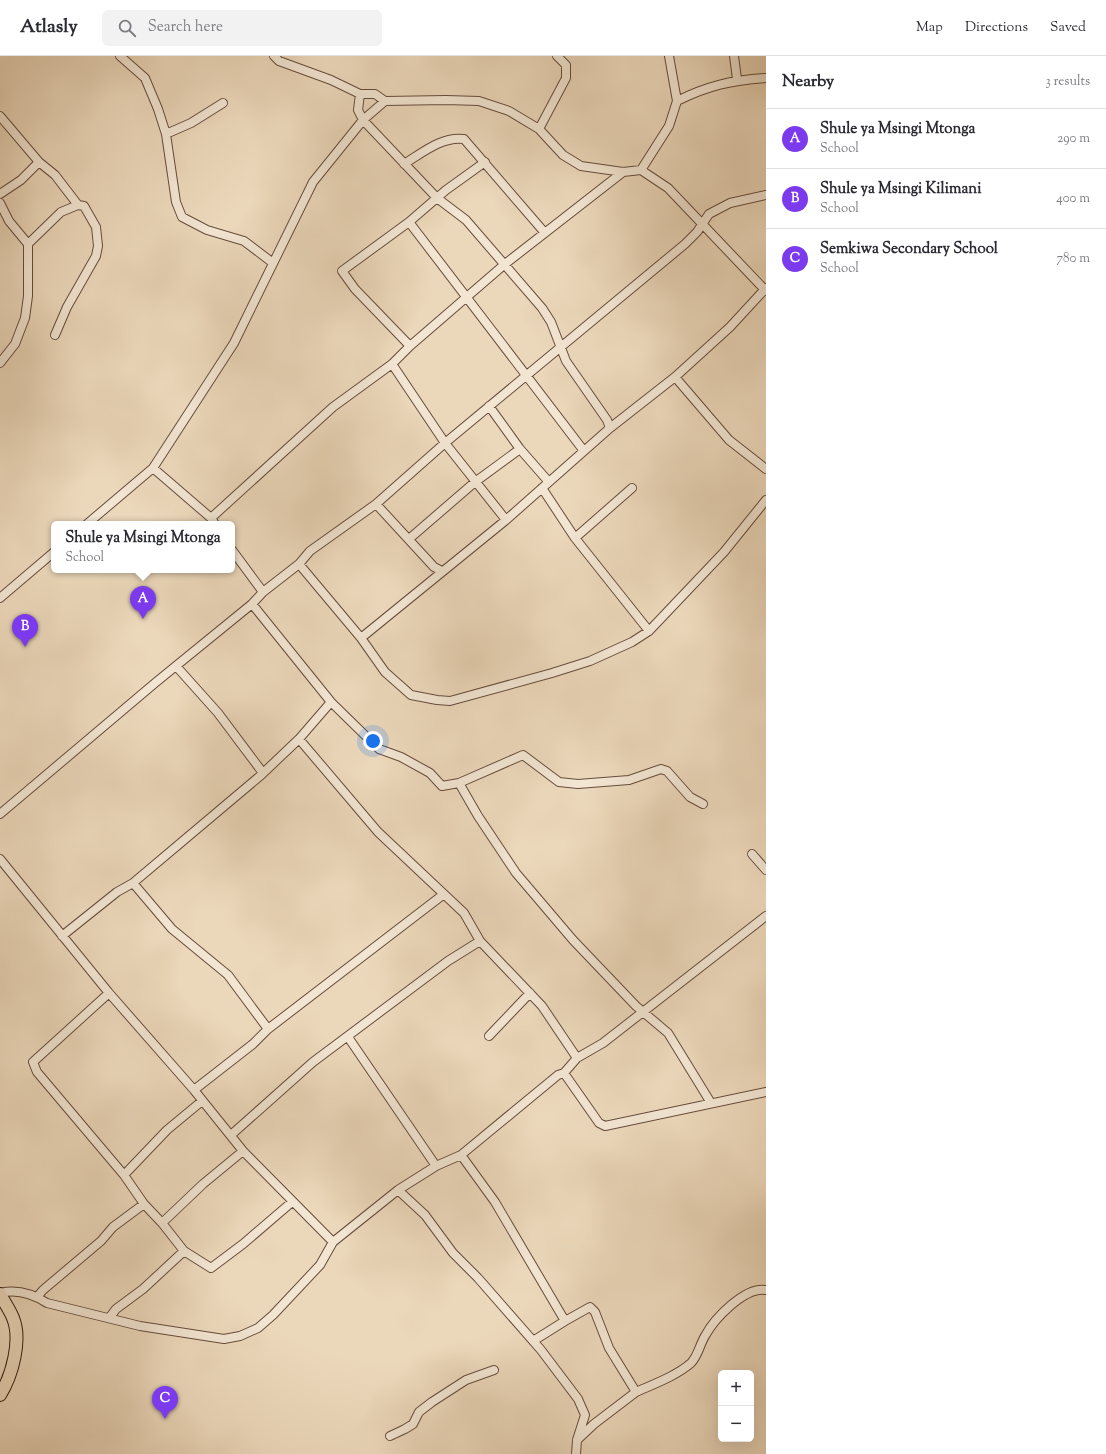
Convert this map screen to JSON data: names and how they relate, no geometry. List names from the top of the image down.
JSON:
{
  "page": {
    "header": "Atlasly",
    "search": "Search here",
    "nav": ["Map", "Directions", "Saved"],
    "heading": ["Nearby", "3 results"],
    "list": [
      {
        "mark": "A",
        "name": "Shule ya Msingi Mtonga",
        "note": "School",
        "value": "290 m"
      },
      {
        "mark": "B",
        "name": "Shule ya Msingi Kilimani",
        "note": "School",
        "value": "400 m"
      },
      {
        "mark": "C",
        "name": "Semkiwa Secondary School",
        "note": "School",
        "value": "780 m"
      }
    ],
    "popup": ["Shule ya Msingi Mtonga", "School"],
    "pins": ["A", "B", "C"],
    "map_buttons": ["+", "−"]
  }
}
